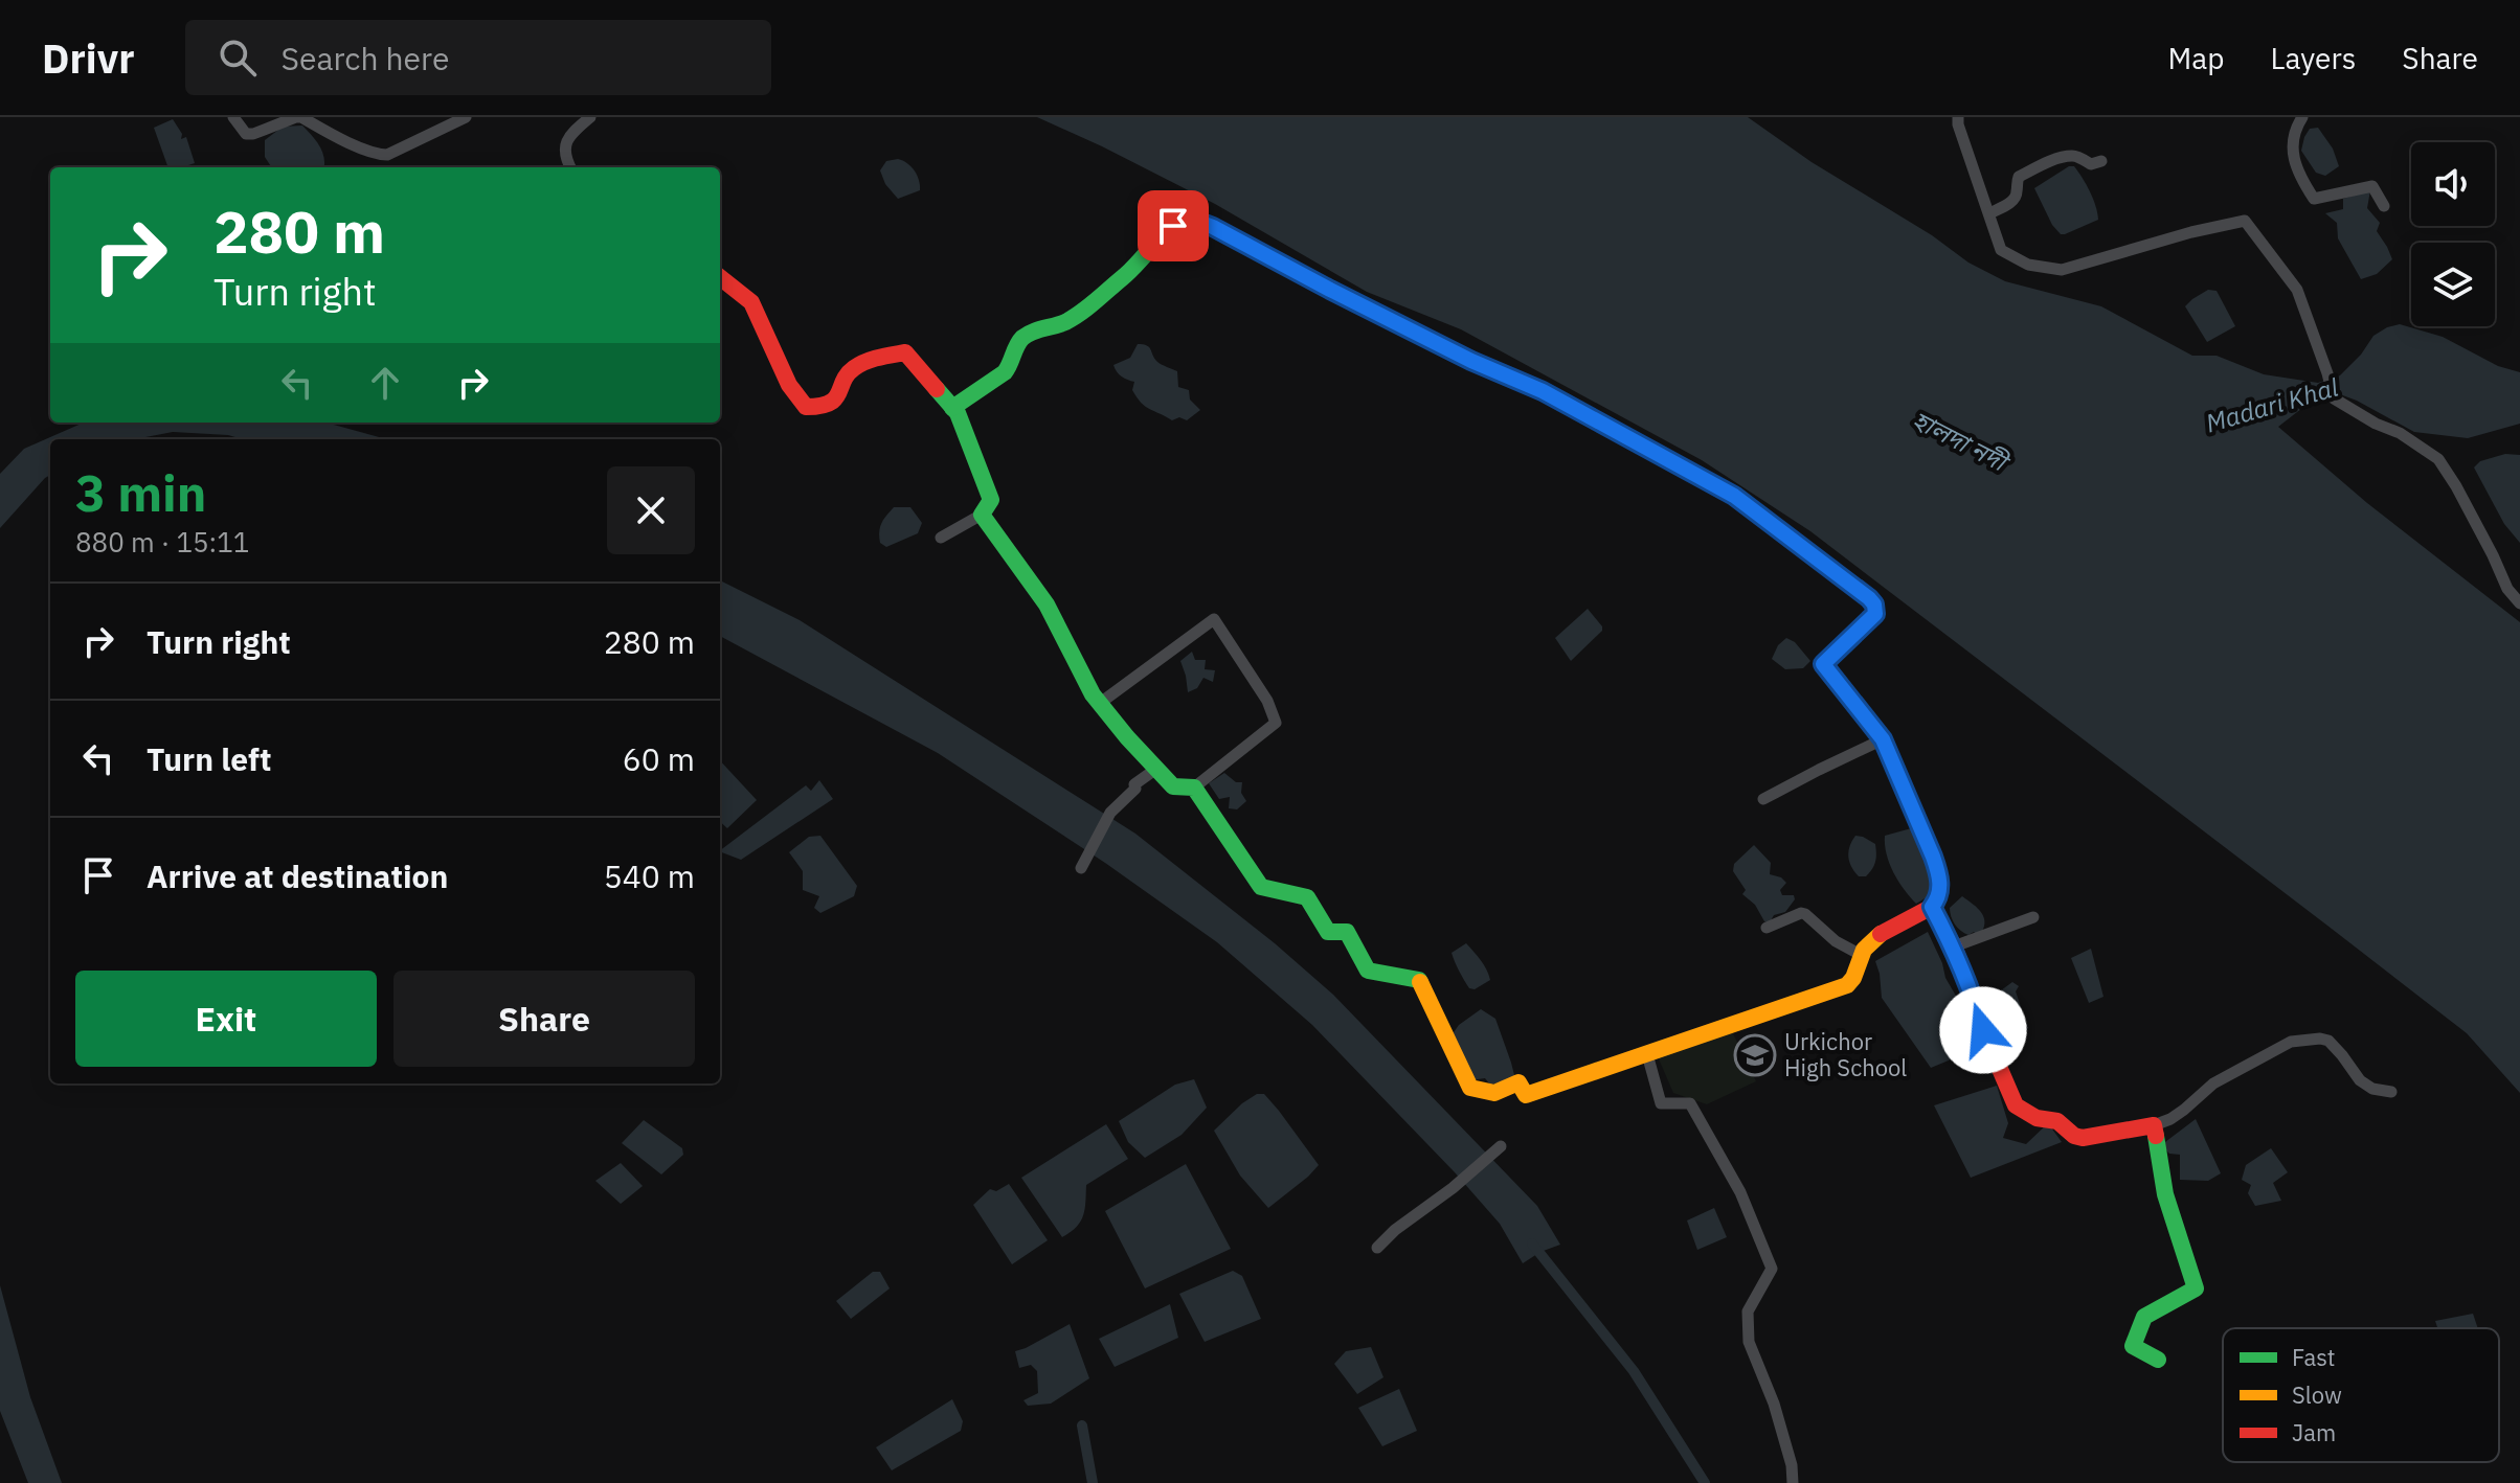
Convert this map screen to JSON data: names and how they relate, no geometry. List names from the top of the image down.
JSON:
{
  "water": ["Madari Khal", "হালদা নদী"],
  "places": {
    "school or university": ["Urkichor High School"]
  },
  "legend": ["Fast", "Slow", "Jam"],
  "page": {
    "header": "Drivr",
    "search": "Search here",
    "nav": ["Map", "Layers", "Share"],
    "turn": ["280 m", "Turn right"],
    "heading": ["3 min", "880 m · 15:11"],
    "list": [
      {
        "name": "Turn right",
        "value": "280 m"
      },
      {
        "name": "Turn left",
        "value": "60 m"
      },
      {
        "name": "Arrive at destination",
        "value": "540 m"
      }
    ],
    "buttons": ["Exit", "Share"]
  }
}
